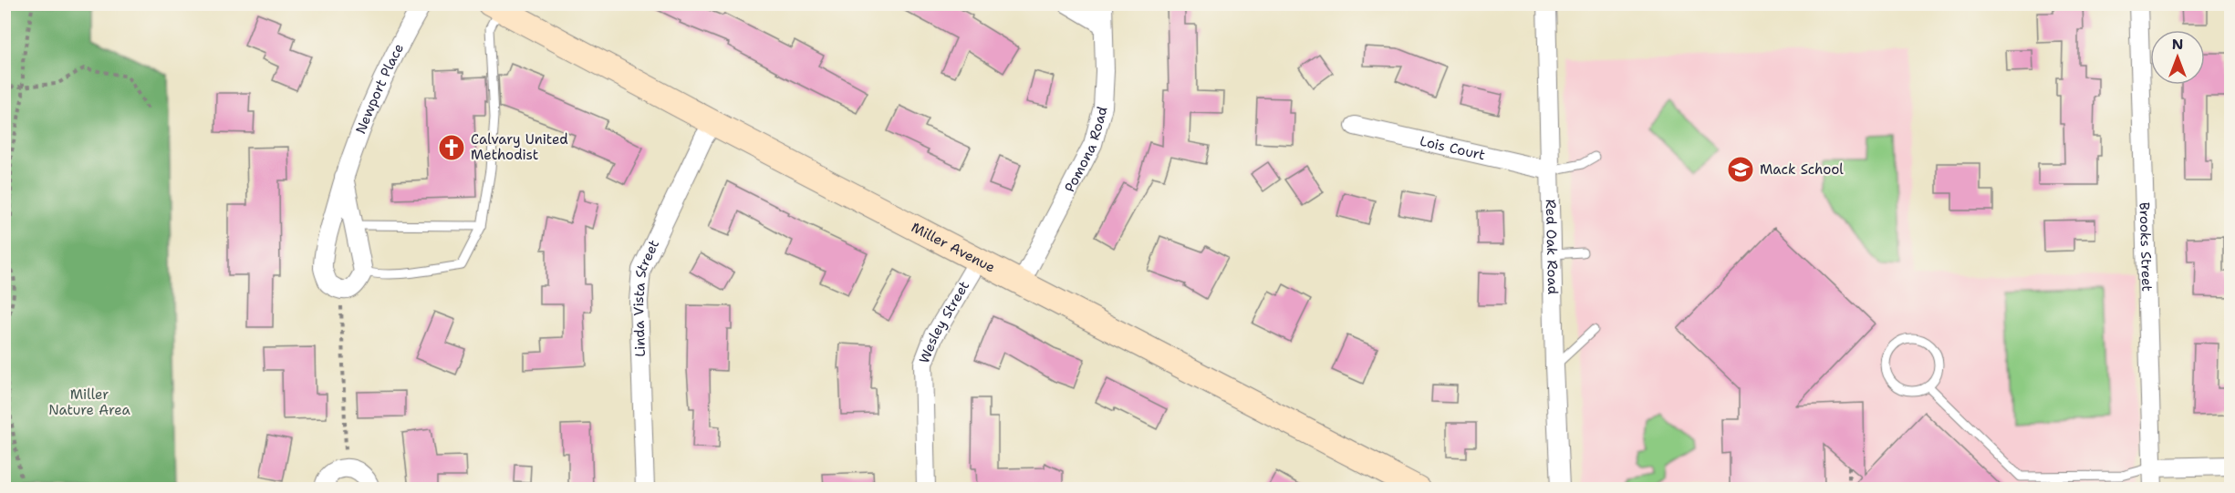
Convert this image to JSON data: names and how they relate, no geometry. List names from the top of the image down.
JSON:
{
  "streets": {
    "main road": ["Miller Avenue"],
    "street": [
      "Newport Place",
      "Pomona Road",
      "Lois Court",
      "Brooks Street",
      "Red Oak Road",
      "Linda Vista Street",
      "Wesley Street"
    ]
  },
  "crossings": [
    ["Pomona Road", "Miller Avenue"],
    ["Lois Court", "Red Oak Road"],
    ["Miller Avenue", "Linda Vista Street"],
    ["Miller Avenue", "Wesley Street"]
  ],
  "parks": ["Miller Nature Area"],
  "places": {
    "church": ["Calvary United Methodist"],
    "school or university": ["Mack School"]
  },
  "north": "top"
}
